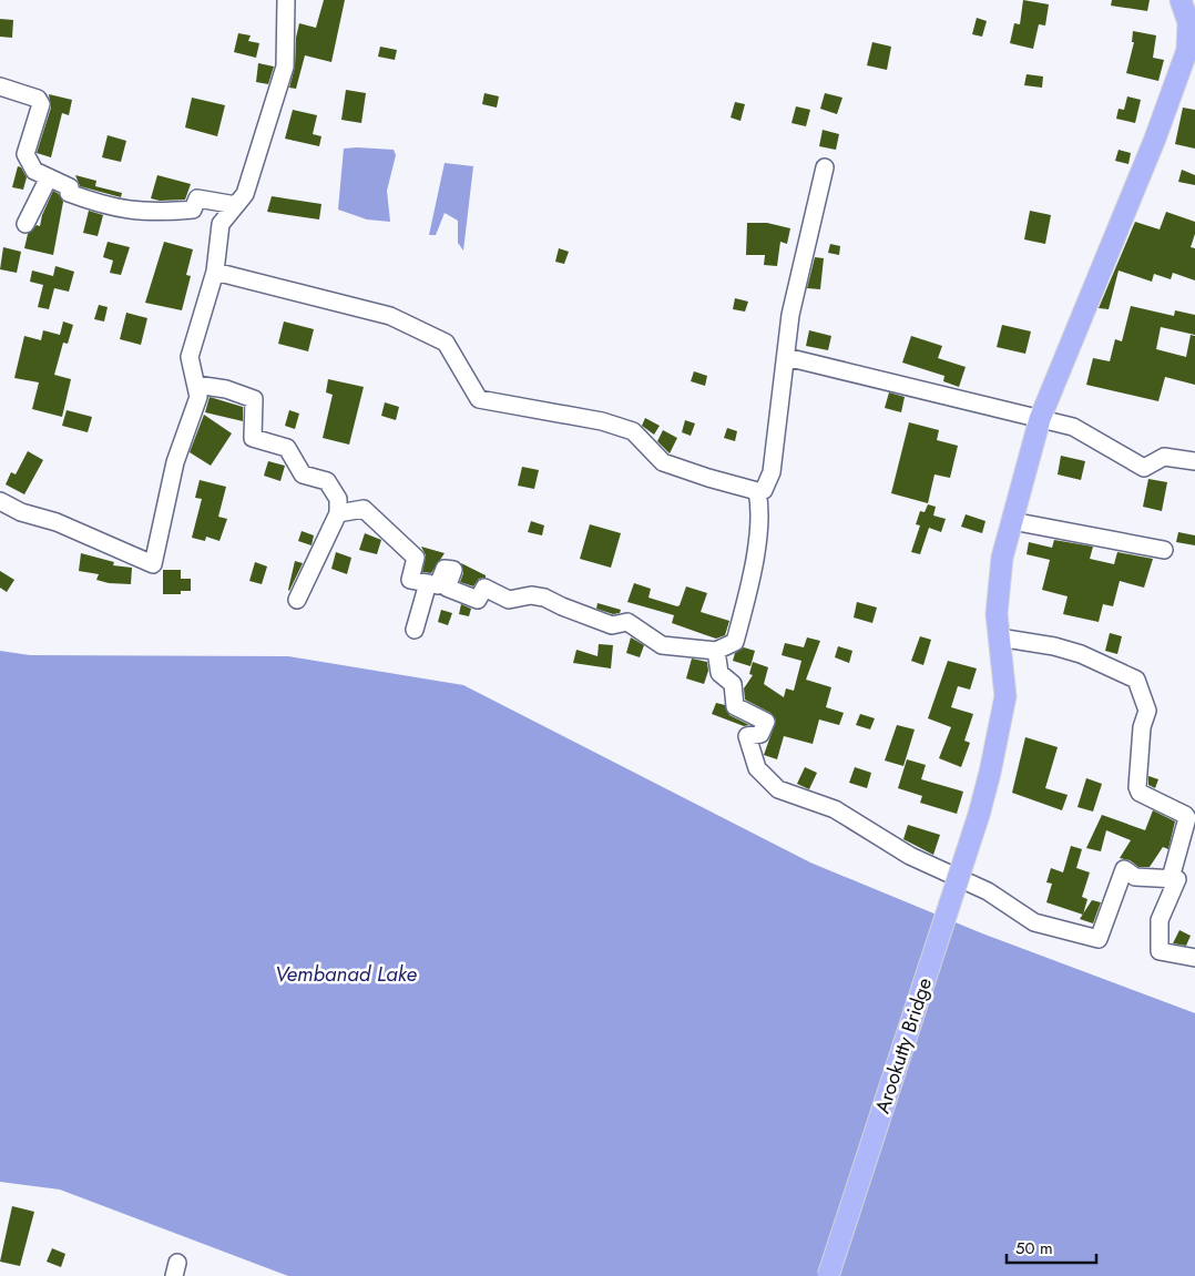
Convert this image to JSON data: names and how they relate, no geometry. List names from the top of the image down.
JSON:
{
  "streets": {
    "main road": ["Arookutty Bridge"]
  },
  "water": ["Vembanad Lake"],
  "scale_bar": "50 m"
}
